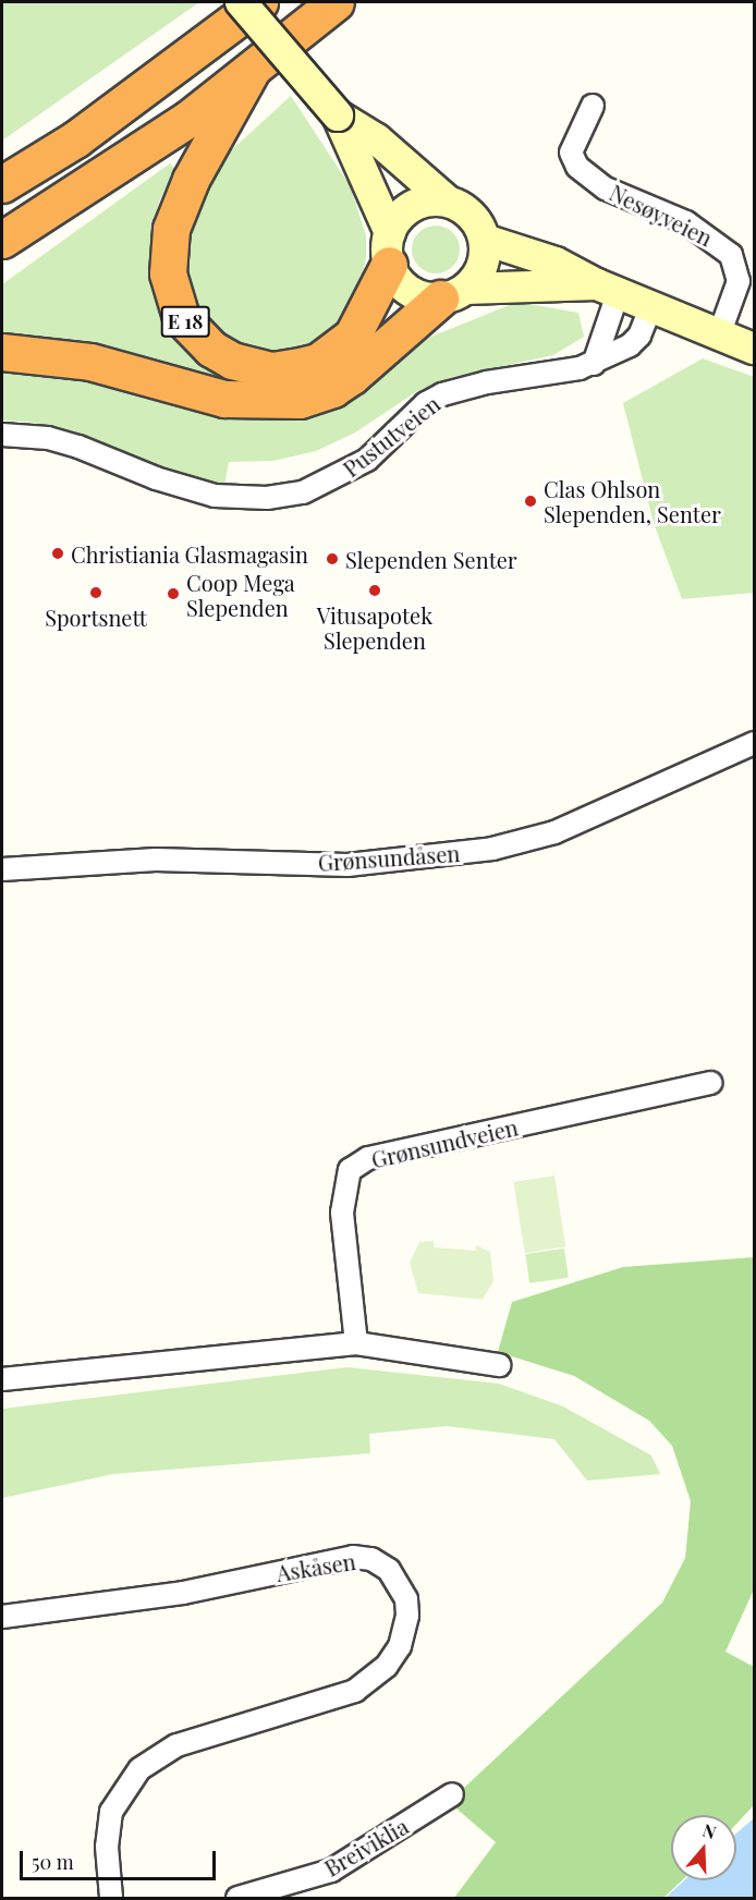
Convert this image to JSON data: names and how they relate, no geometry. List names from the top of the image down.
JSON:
{
  "streets": {
    "highway": ["E 18"],
    "street": [
      "Nesøyveien",
      "Pustutveien",
      "Grønsundåsen",
      "Grønsundveien",
      "Askåsen",
      "Breiviklia"
    ]
  },
  "places": [
    "Clas Ohlson Slependen, Senter",
    "Christiania Glasmagasin",
    "Slependen Senter",
    "Vitusapotek Slependen",
    "Sportsnett",
    "Coop Mega Slependen"
  ],
  "scale_bar": "50 m",
  "north": "top"
}
